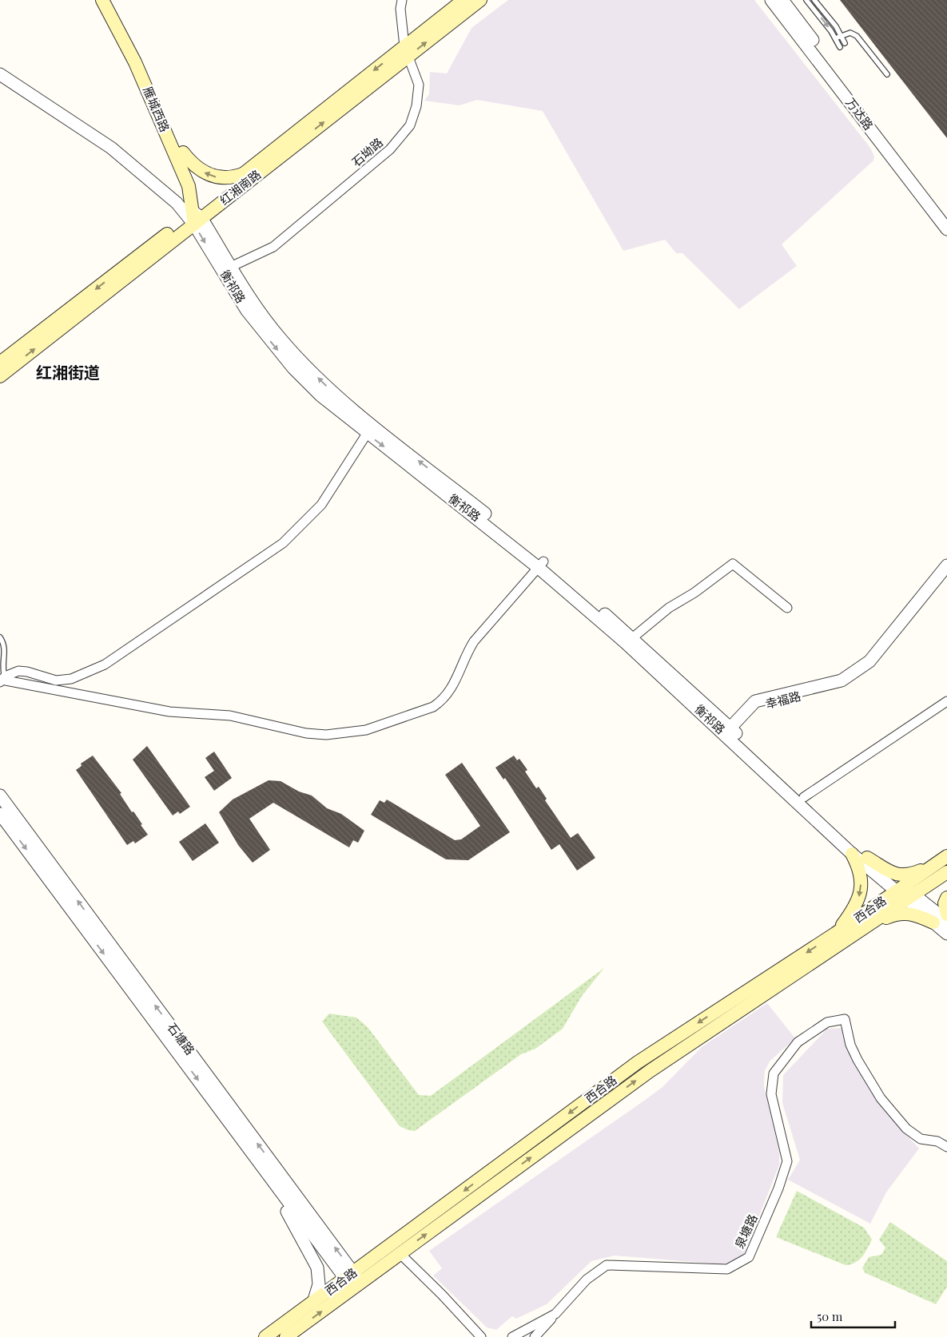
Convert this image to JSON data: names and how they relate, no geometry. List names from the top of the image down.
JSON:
{
  "streets": {
    "main road": ["雁城西路", "红湘南路", "西合路"],
    "street": [
      "万达路",
      "石坳路",
      "衡祁路",
      "幸福路",
      "石塘路",
      "泉塘路"
    ]
  },
  "crossings": [
    ["雁城西路", "红湘南路"],
    ["雁城西路", "衡祁路"],
    ["石坳路", "红湘南路"],
    ["石坳路", "衡祁路"],
    ["红湘南路", "衡祁路"],
    ["衡祁路", "幸福路"],
    ["衡祁路", "西合路"],
    ["西合路", "石塘路"]
  ],
  "districts": ["红湘街道"],
  "scale_bar": "50 m"
}
